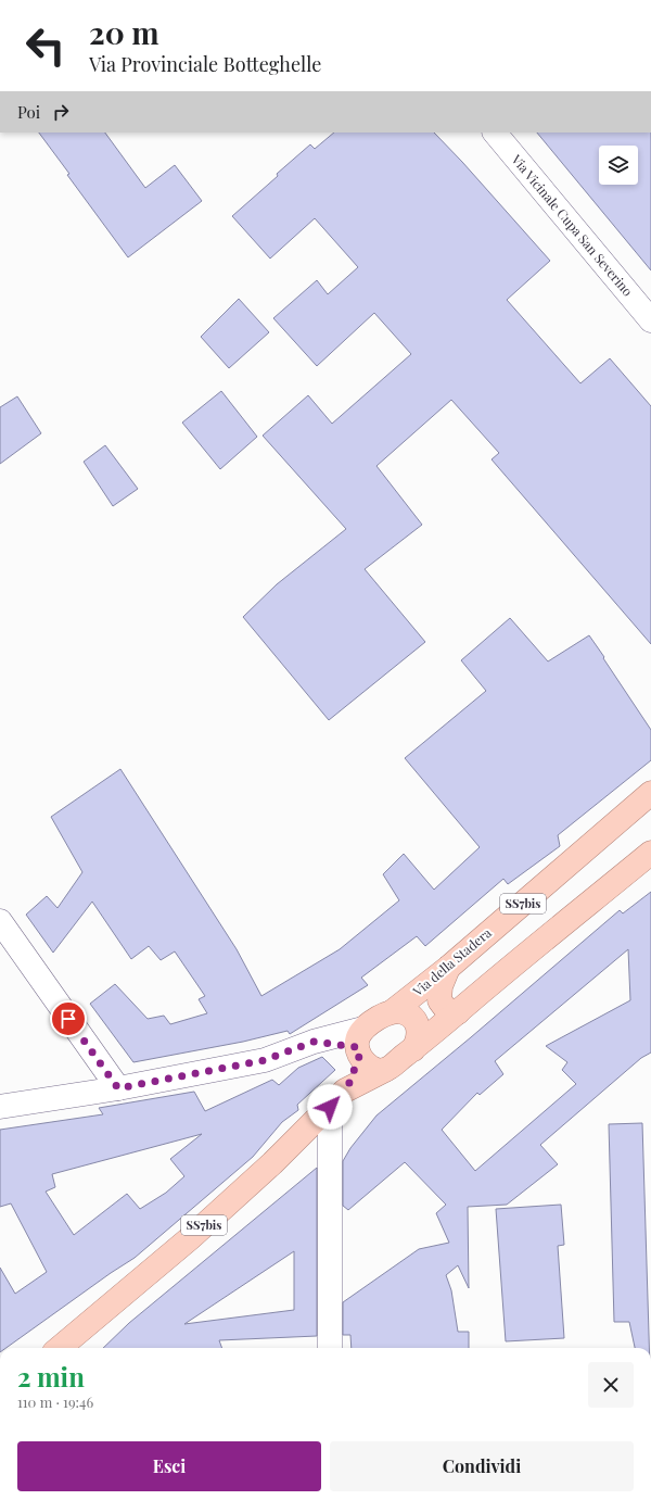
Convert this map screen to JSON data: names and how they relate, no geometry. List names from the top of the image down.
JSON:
{
  "streets": {
    "main road": ["SS7bis", "Via della Stadera"],
    "street": ["Via Vicinale Cupa San Severino"]
  },
  "crossings": [
    ["SS7bis", "Via della Stadera"]
  ],
  "page": {
    "turn": ["20 m", "Via Provinciale Botteghelle"],
    "then": "Poi",
    "heading": ["2 min", "110 m · 19:46"],
    "buttons": ["Esci", "Condividi"]
  }
}
